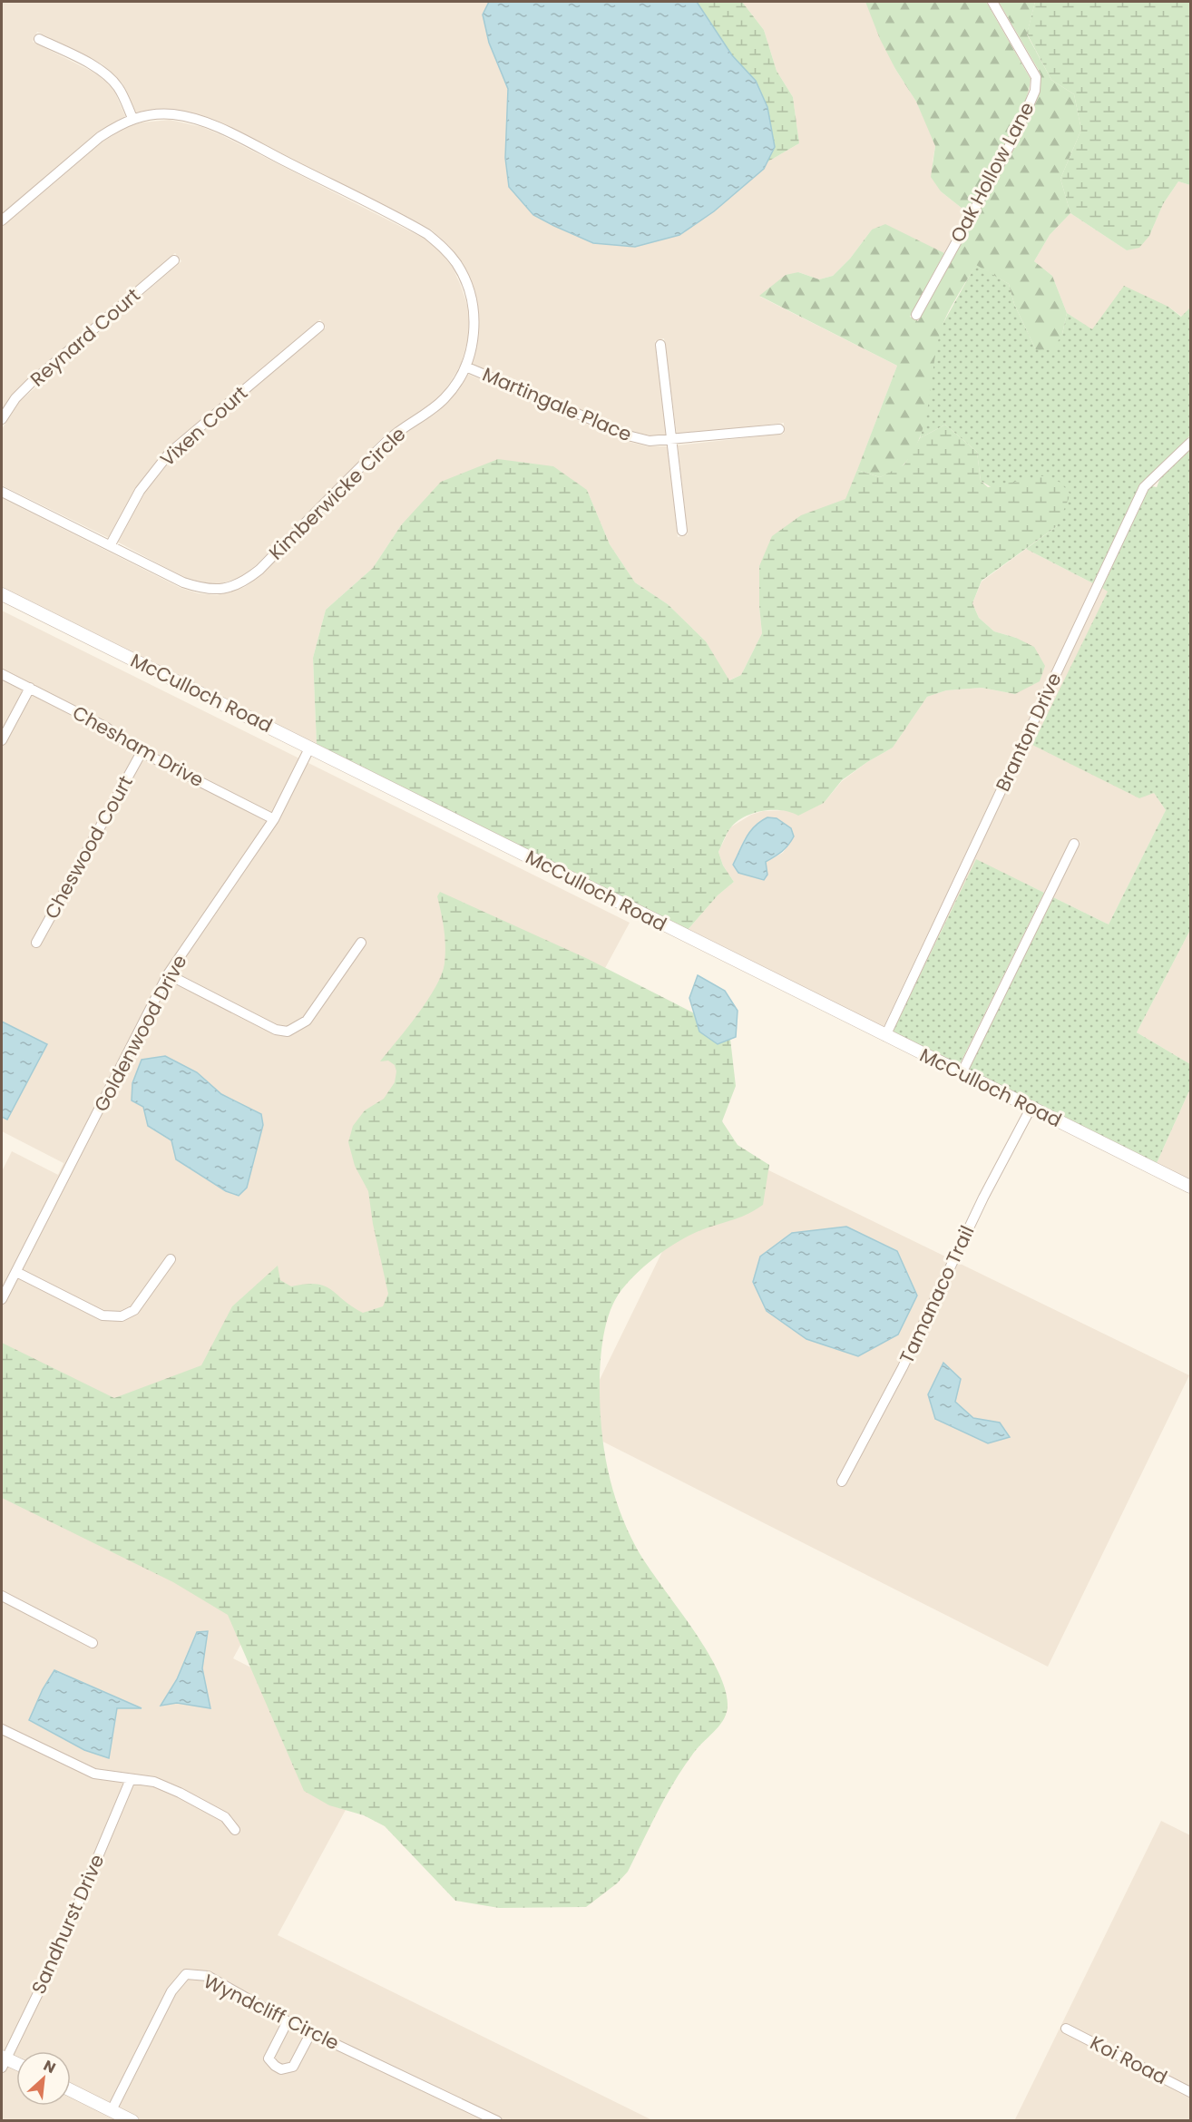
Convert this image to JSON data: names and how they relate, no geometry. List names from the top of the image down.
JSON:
{
  "streets": {
    "street": [
      "Oak Hollow Lane",
      "Reynard Court",
      "Martingale Place",
      "Vixen Court",
      "Kimberwicke Circle",
      "McCulloch Road",
      "Branton Drive",
      "Chesham Drive",
      "Cheswood Court",
      "Goldenwood Drive",
      "Tamanaco Trail",
      "Sandhurst Drive",
      "Wyndcliff Circle",
      "Koi Road"
    ]
  },
  "crossings": [
    ["Martingale Place", "Kimberwicke Circle"],
    ["Vixen Court", "Kimberwicke Circle"],
    ["McCulloch Road", "Branton Drive"],
    ["McCulloch Road", "Goldenwood Drive"],
    ["McCulloch Road", "Tamanaco Trail"],
    ["Chesham Drive", "Cheswood Court"],
    ["Chesham Drive", "Goldenwood Drive"]
  ],
  "north": "top right"
}
